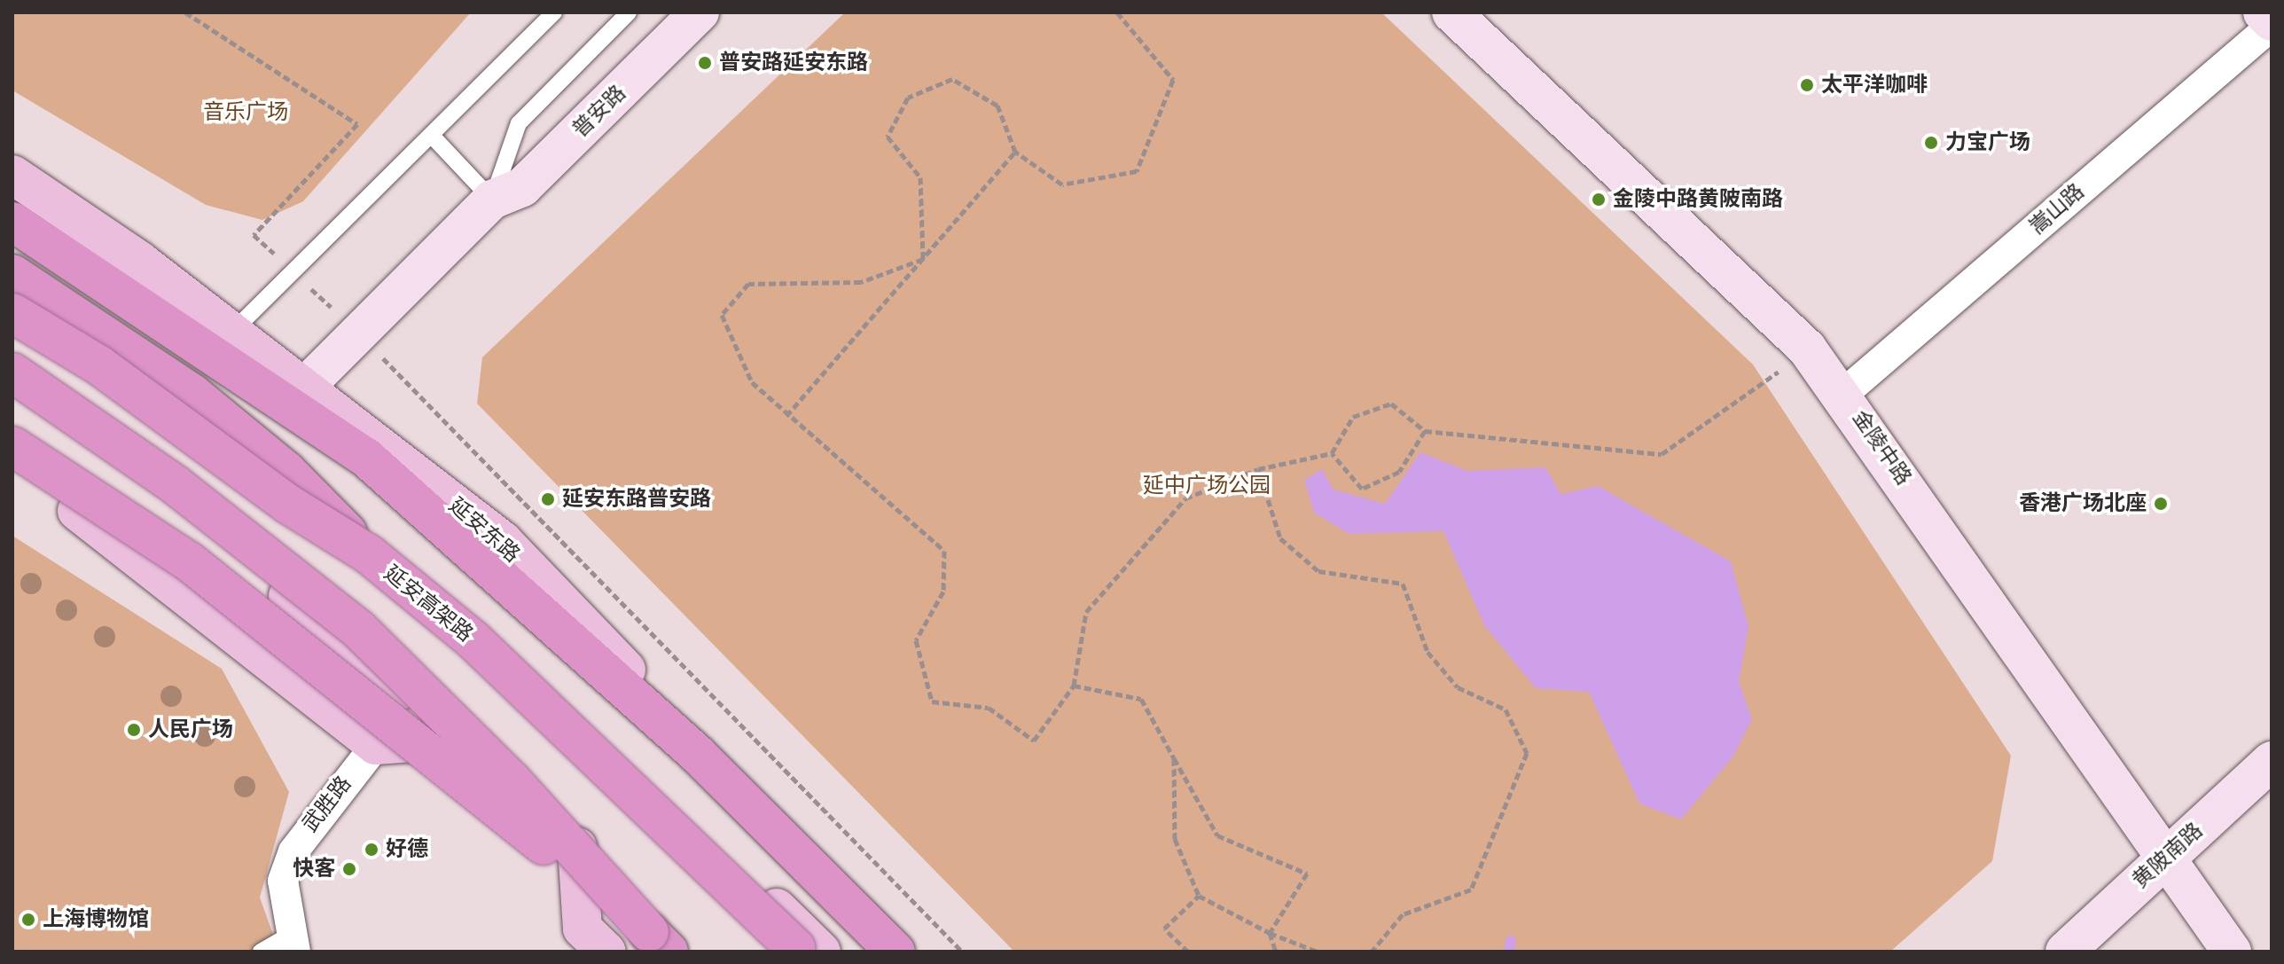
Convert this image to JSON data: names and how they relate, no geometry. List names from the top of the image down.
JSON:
{
  "streets": {
    "highway": ["延安高架路"],
    "main road": ["延安东路"],
    "street": [
      "普安路",
      "嵩山路",
      "金陵中路",
      "武胜路",
      "黄陂南路"
    ]
  },
  "crossings": [
    ["普安路", "延安东路"],
    ["嵩山路", "金陵中路"],
    ["金陵中路", "黄陂南路"]
  ],
  "parks": ["音乐广场", "延中广场公园"],
  "places": [
    "普安路延安东路",
    "太平洋咖啡",
    "力宝广场",
    "金陵中路黄陂南路",
    "延安东路普安路",
    "香港广场北座",
    "人民广场",
    "好德",
    "快客",
    "上海博物馆"
  ]
}
